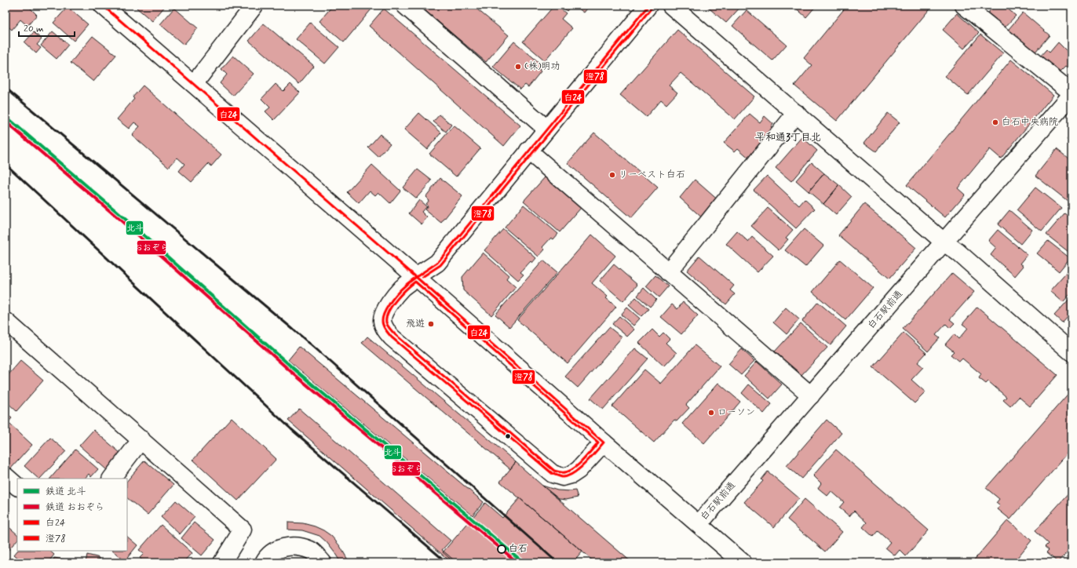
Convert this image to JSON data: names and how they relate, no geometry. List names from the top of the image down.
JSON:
{
  "streets": {
    "street": ["白石駅前通"]
  },
  "districts": ["平和通3丁目北"],
  "places": [
    "(株)明功",
    "白石中央病院",
    "リーベスト白石",
    "飛遊",
    "ローソン",
    "白石"
  ],
  "lines": [
    "transit line 白24",
    "transit line 澄78",
    "rail line 北斗",
    "rail line おおぞら"
  ],
  "legend": [
    "鉄道 北斗",
    "鉄道 おおぞら",
    "白24",
    "澄78"
  ],
  "scale_bar": "20 m"
}
